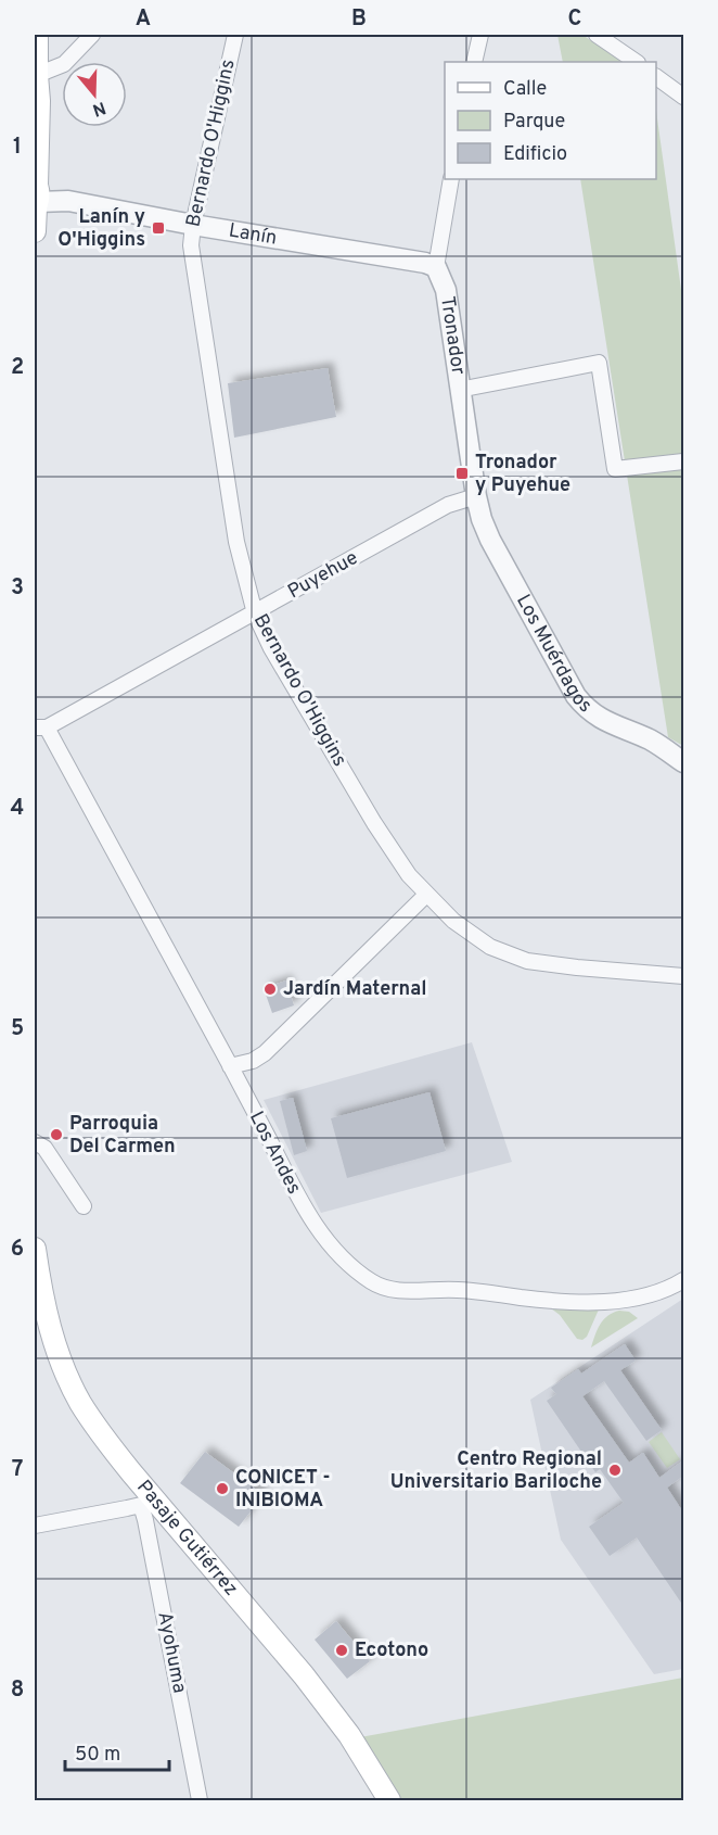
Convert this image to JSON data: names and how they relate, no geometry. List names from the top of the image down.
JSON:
{
  "streets": {
    "main road": ["Pasaje Gutiérrez"],
    "street": [
      "Bernardo O'Higgins",
      "Lanín",
      "Tronador",
      "Puyehue",
      "Los Muérdagos",
      "Los Andes",
      "Ayohuma"
    ]
  },
  "crossings": [
    ["Bernardo O'Higgins", "Lanín"],
    ["Bernardo O'Higgins", "Puyehue"],
    ["Lanín", "Tronador"],
    ["Tronador", "Puyehue"],
    ["Tronador", "Los Muérdagos"],
    ["Puyehue", "Los Muérdagos"],
    ["Puyehue", "Los Andes"],
    ["Pasaje Gutiérrez", "Ayohuma"]
  ],
  "places": {
    "transit": ["Lanín y O'Higgins", "Tronador y Puyehue"],
    "other": [
      "Jardín Maternal",
      "Parroquia Del Carmen",
      "Centro Regional Universitario Bariloche",
      "CONICET - INIBIOMA",
      "Ecotono"
    ]
  },
  "legend": ["Calle", "Parque", "Edificio"],
  "scale_bar": "50 m",
  "north": "bottom",
  "grid": {
    "columns": ["A", "B", "C"],
    "rows": [
      "1",
      "2",
      "3",
      "4",
      "5",
      "6",
      "7",
      "8"
    ]
  }
}
